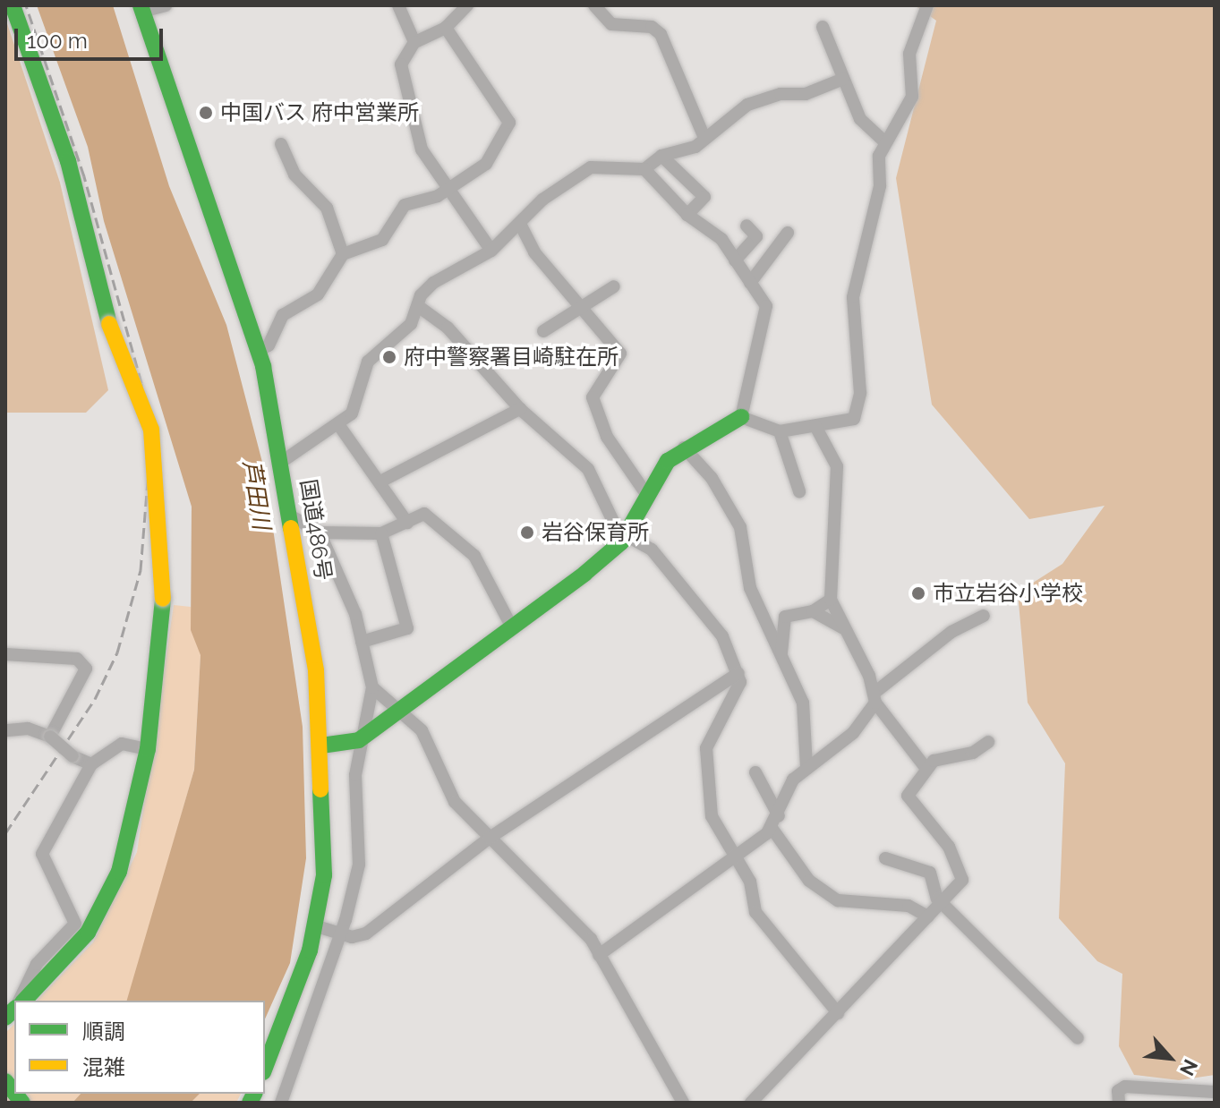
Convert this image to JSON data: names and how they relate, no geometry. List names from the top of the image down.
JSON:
{
  "streets": {
    "main road": ["国道486号"]
  },
  "water": ["芦田川"],
  "places": [
    "中国バス 府中営業所",
    "府中警察署目崎駐在所",
    "岩谷保育所",
    "市立岩谷小学校"
  ],
  "legend": ["順調", "混雑"],
  "scale_bar": "100 m",
  "north": "bottom right"
}
